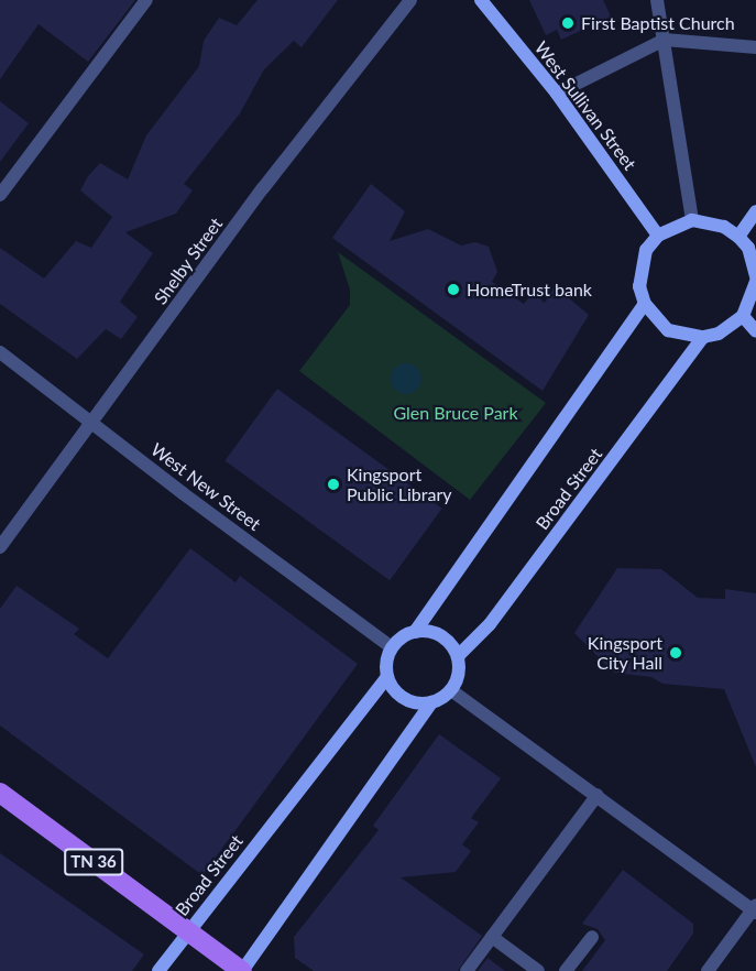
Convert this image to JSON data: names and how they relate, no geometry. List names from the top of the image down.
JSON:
{
  "streets": {
    "main road": ["TN 36"],
    "street": [
      "West Sullivan Street",
      "Shelby Street",
      "West New Street",
      "Broad Street"
    ]
  },
  "crossings": [
    ["West Sullivan Street", "Broad Street"],
    ["Shelby Street", "West New Street"],
    ["West New Street", "Broad Street"],
    ["Broad Street", "TN 36"]
  ],
  "parks": ["Glen Bruce Park"],
  "places": [
    "First Baptist Church",
    "HomeTrust bank",
    "Kingsport Public Library",
    "Kingsport City Hall"
  ]
}
